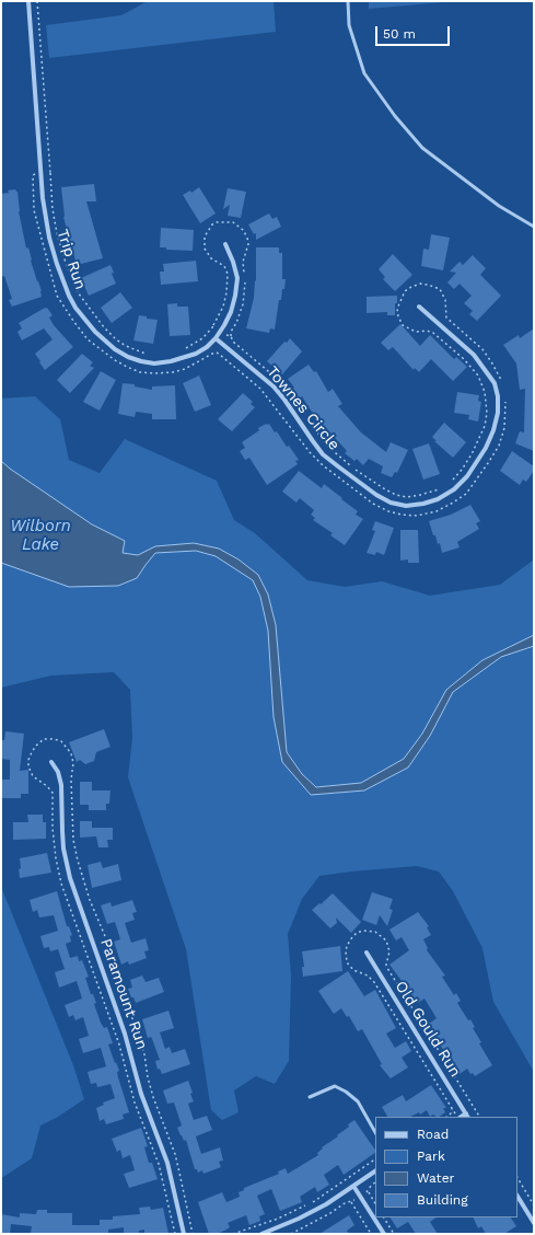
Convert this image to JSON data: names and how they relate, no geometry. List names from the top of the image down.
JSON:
{
  "streets": {
    "street": [
      "Trip Run",
      "Townes Circle",
      "Paramount Run",
      "Old Gould Run"
    ]
  },
  "crossings": [
    ["Trip Run", "Townes Circle"]
  ],
  "water": ["Wilborn Lake"],
  "legend": [
    "Road",
    "Park",
    "Water",
    "Building"
  ],
  "scale_bar": "50 m"
}
